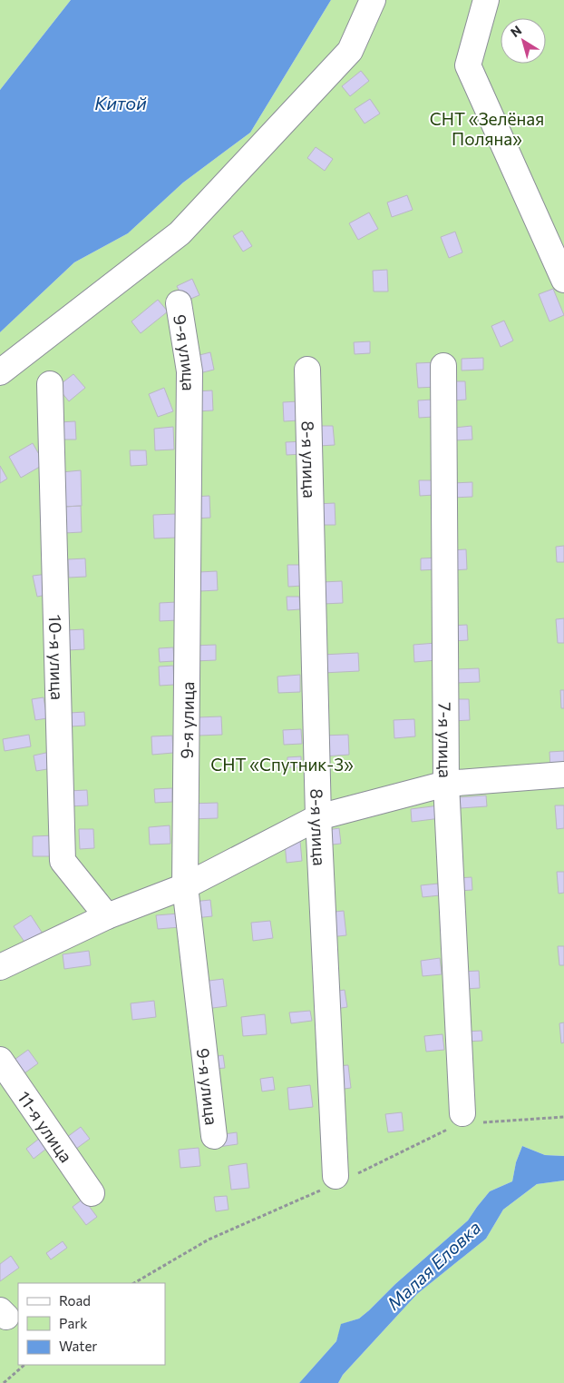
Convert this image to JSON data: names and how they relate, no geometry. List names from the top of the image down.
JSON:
{
  "streets": {
    "street": [
      "9-я улица",
      "8-я улица",
      "10-я улица",
      "7-я улица",
      "11-я улица"
    ]
  },
  "water": ["Китой", "Малая Еловка"],
  "parks": ["СНТ «Зелёная Поляна»", "СНТ «Спутник-3»"],
  "legend": ["Road", "Park", "Water"],
  "north": "top left"
}
